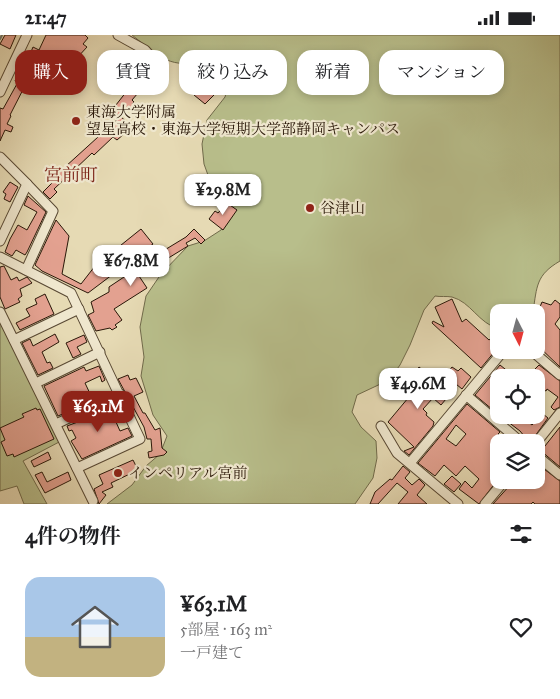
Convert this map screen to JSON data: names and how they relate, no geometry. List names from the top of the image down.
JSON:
{
  "districts": ["宮前町"],
  "places": ["東海大学附属 望星高校・東海大学短期大学部静岡キャンパス", "谷津山", "インペリアル宮前"],
  "north": "bottom",
  "page": {
    "status": "21:47",
    "chip": [
      "購入",
      "賃貸",
      "絞り込み",
      "新着",
      "マンション"
    ],
    "price": [
      "¥29.8M",
      "¥67.8M",
      "¥49.6M",
      "¥63.1M"
    ],
    "heading": "4件の物件",
    "list": [
      {
        "name": "¥63.1M",
        "note": "5部屋 · 163 m² · 一戸建て"
      }
    ]
  }
}
